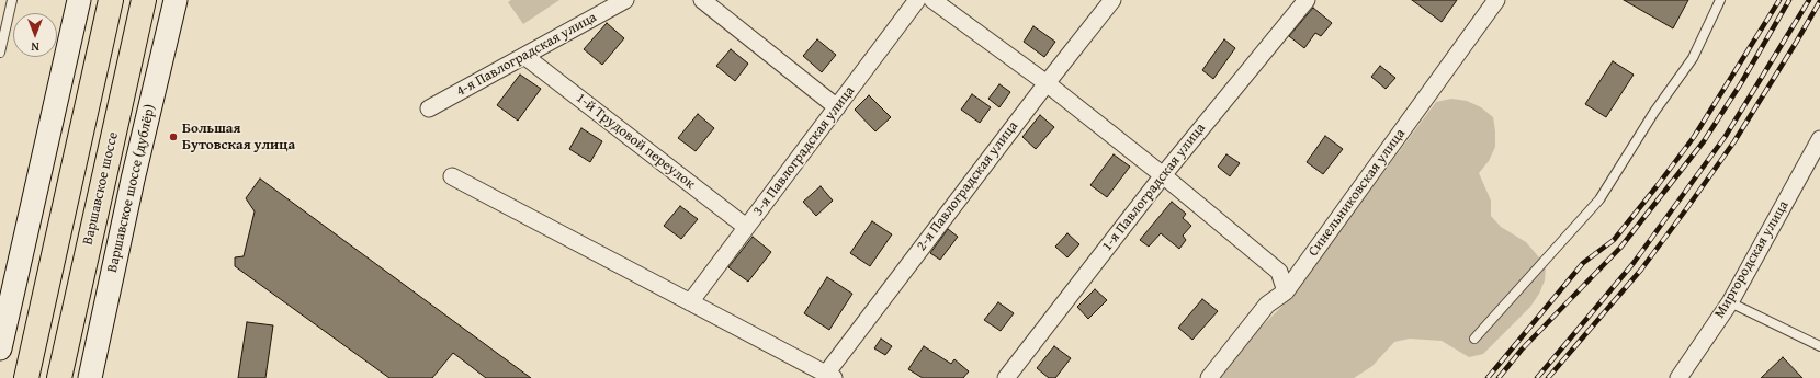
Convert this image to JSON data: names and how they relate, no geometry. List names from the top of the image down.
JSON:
{
  "streets": {
    "main road": ["Варшавское шоссе", "Варшавское шоссе (дублёр)"],
    "street": [
      "4-я Павлоградская улица",
      "1-й Трудовой переулок",
      "3-я Павлоградская улица",
      "2-я Павлоградская улица",
      "1-я Павлоградская улица",
      "Синельниковская улица",
      "Миргородская улица"
    ]
  },
  "crossings": [
    ["4-я Павлоградская улица", "1-й Трудовой переулок"],
    ["1-й Трудовой переулок", "3-я Павлоградская улица"]
  ],
  "places": ["Большая Бутовская улица"],
  "north": "bottom"
}
